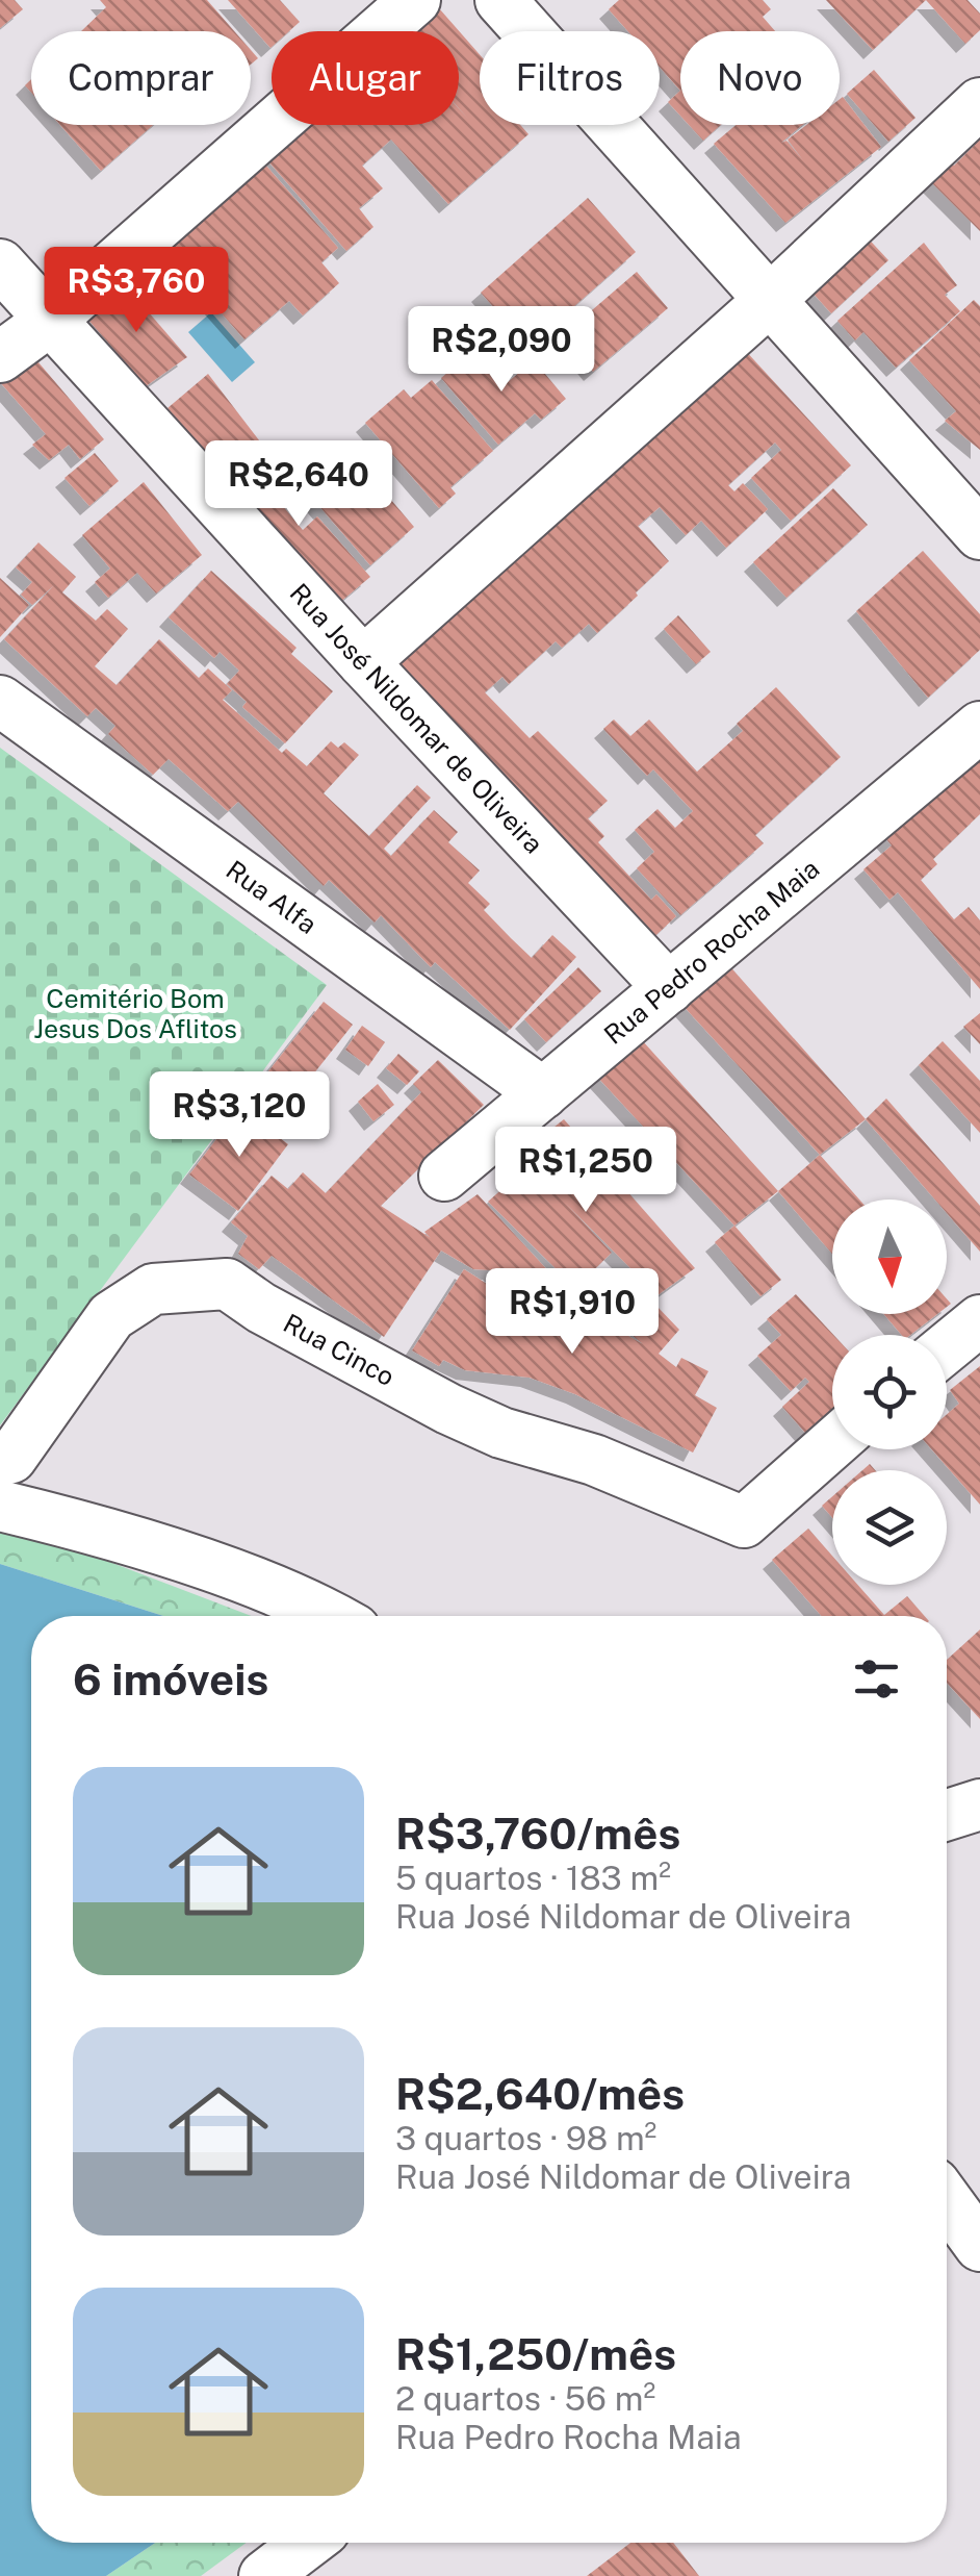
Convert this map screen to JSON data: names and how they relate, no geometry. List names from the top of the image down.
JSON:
{
  "streets": {
    "street": [
      "Rua José Nildomar de Oliveira",
      "Rua Alfa",
      "Rua Pedro Rocha Maia",
      "Rua Cinco"
    ]
  },
  "crossings": [
    ["Rua José Nildomar de Oliveira", "Rua Pedro Rocha Maia"],
    ["Rua Alfa", "Rua Pedro Rocha Maia"]
  ],
  "parks": ["Cemitério Bom Jesus Dos Aflitos"],
  "north": "bottom",
  "page": {
    "chip": [
      "Comprar",
      "Alugar",
      "Filtros",
      "Novo"
    ],
    "price": [
      "R$3,760",
      "R$2,090",
      "R$2,640",
      "R$3,120",
      "R$1,250",
      "R$1,910"
    ],
    "heading": "6 imóveis",
    "list": [
      {
        "name": "R$3,760/mês",
        "note": "5 quartos · 183 m² · Rua José Nildomar de Oliveira"
      },
      {
        "name": "R$2,640/mês",
        "note": "3 quartos · 98 m² · Rua José Nildomar de Oliveira"
      },
      {
        "name": "R$1,250/mês",
        "note": "2 quartos · 56 m² · Rua Pedro Rocha Maia"
      }
    ]
  }
}
